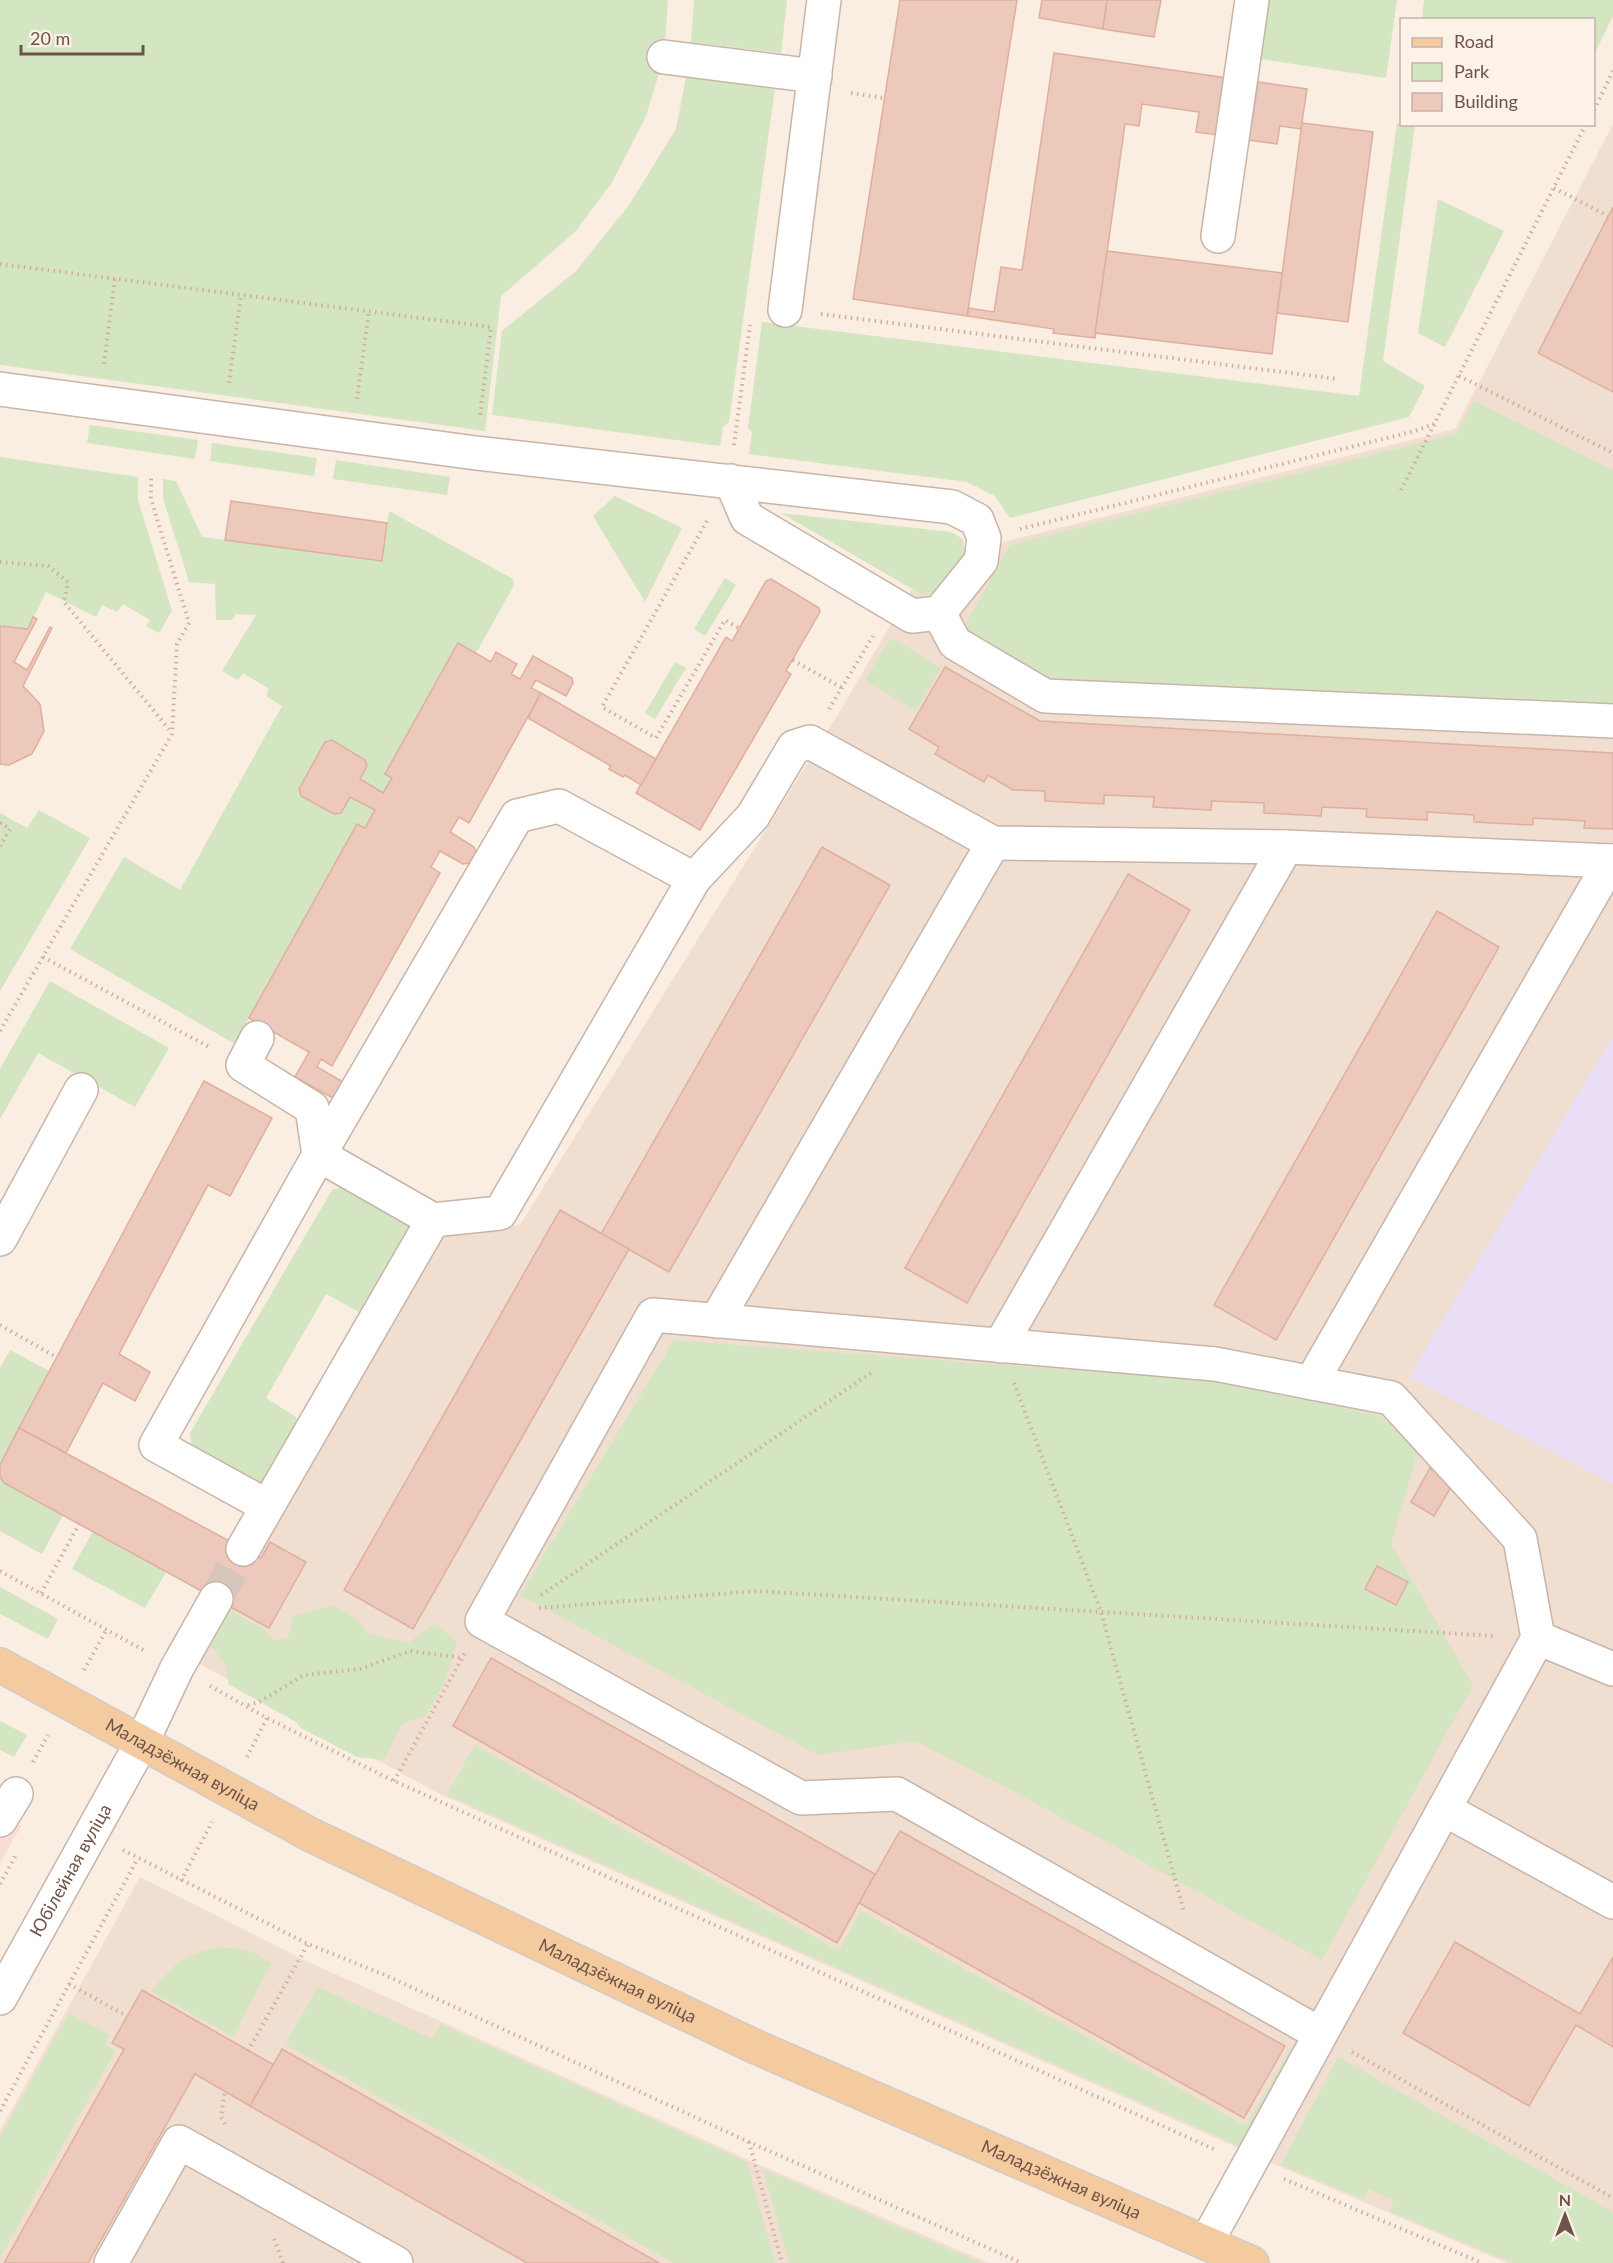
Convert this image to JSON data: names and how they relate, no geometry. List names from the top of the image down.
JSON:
{
  "streets": {
    "main road": ["Маладзёжная вуліца"],
    "street": ["Юбілейная вуліца"]
  },
  "crossings": [
    ["Маладзёжная вуліца", "Юбілейная вуліца"]
  ],
  "legend": ["Road", "Park", "Building"],
  "scale_bar": "20 m",
  "north": "top"
}
